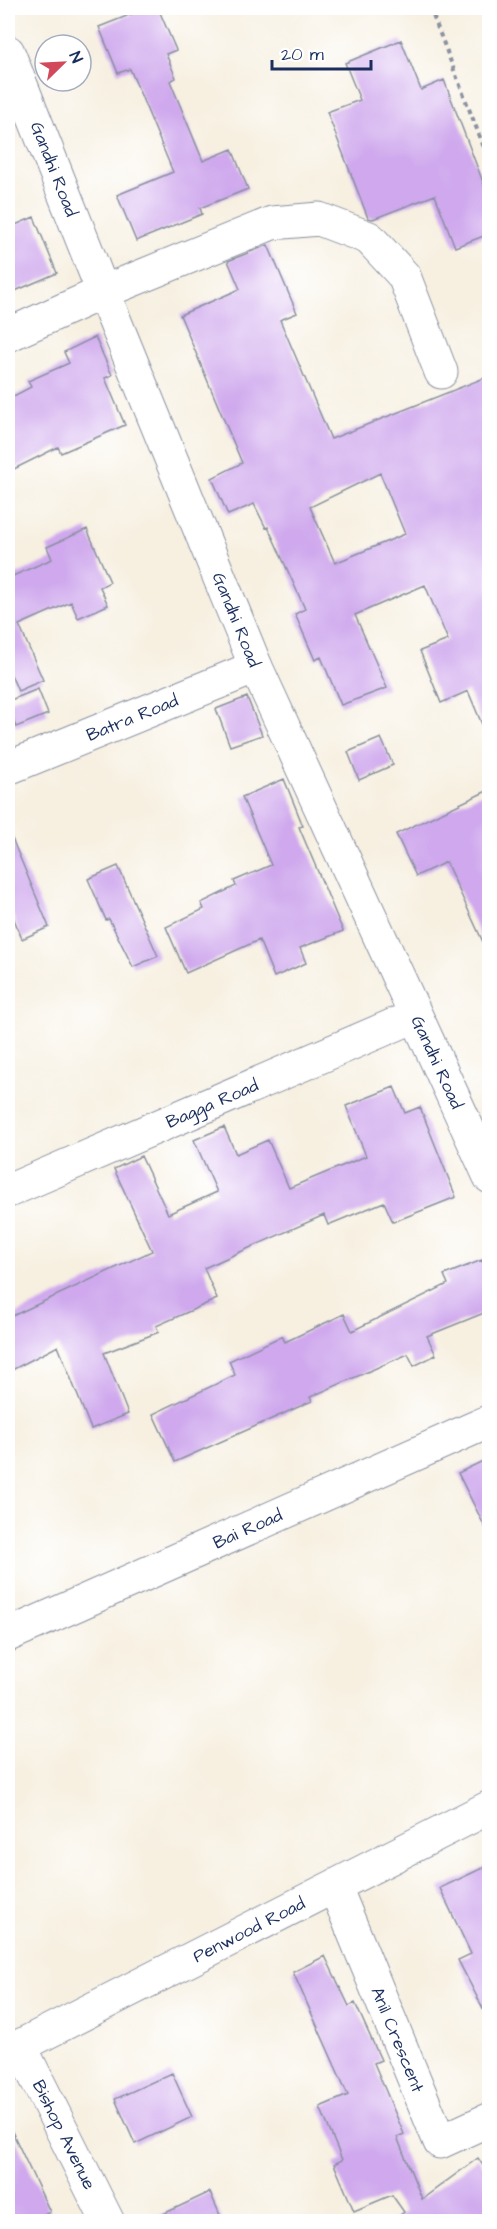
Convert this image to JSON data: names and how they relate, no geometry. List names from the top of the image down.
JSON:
{
  "streets": {
    "street": [
      "Gandhi Road",
      "Batra Road",
      "Bagga Road",
      "Bai Road",
      "Penwood Road",
      "Anil Crescent",
      "Bishop Avenue"
    ]
  },
  "crossings": [
    ["Gandhi Road", "Batra Road"],
    ["Gandhi Road", "Bagga Road"],
    ["Penwood Road", "Anil Crescent"],
    ["Penwood Road", "Bishop Avenue"]
  ],
  "scale_bar": "20 m",
  "north": "top right"
}
